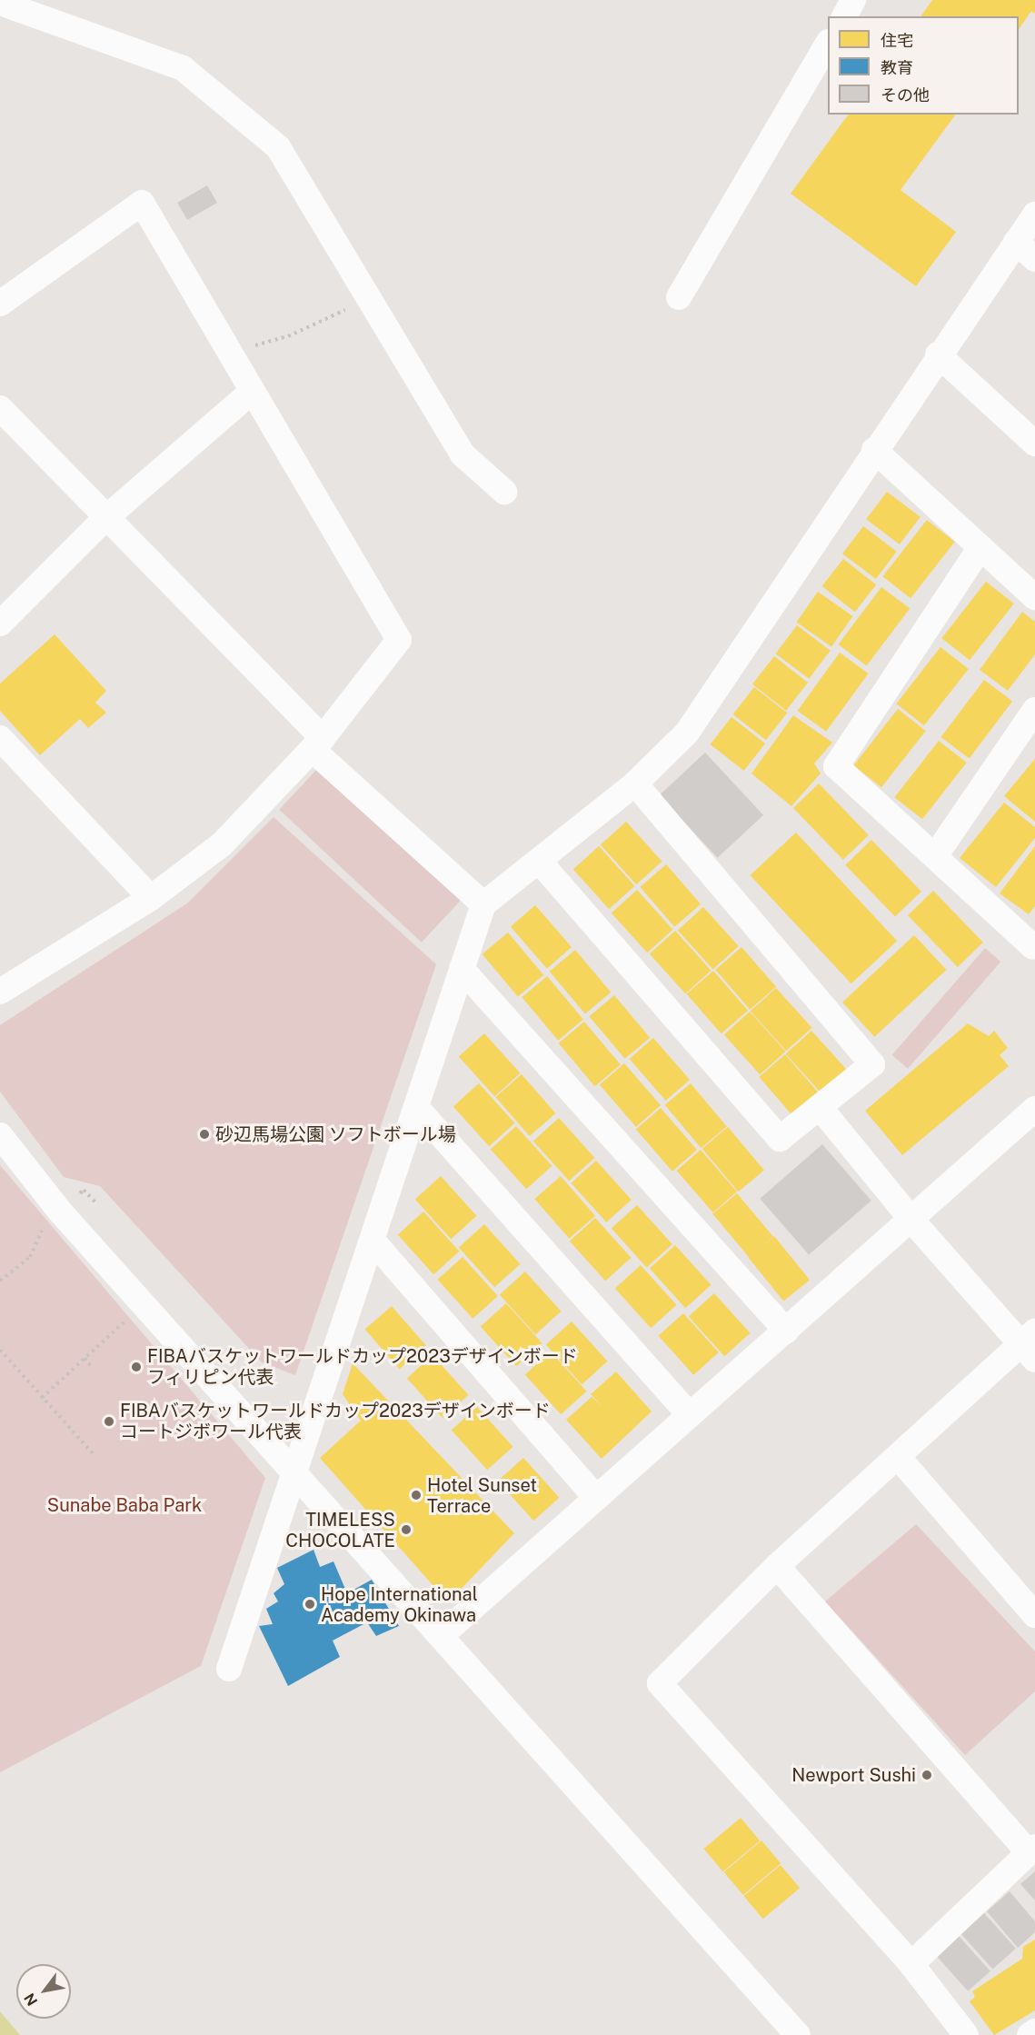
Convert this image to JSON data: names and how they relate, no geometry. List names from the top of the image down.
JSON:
{
  "parks": ["Sunabe Baba Park"],
  "places": [
    "砂辺馬場公園 ソフトボール場",
    "FIBAバスケットワールドカップ2023デザインボード フィリピン代表",
    "FIBAバスケットワールドカップ2023デザインボード コートジボワール代表",
    "Hotel Sunset Terrace",
    "TIMELESS CHOCOLATE",
    "Hope International Academy Okinawa",
    "Newport Sushi"
  ],
  "legend": ["住宅", "教育", "その他"],
  "north": "bottom left"
}
